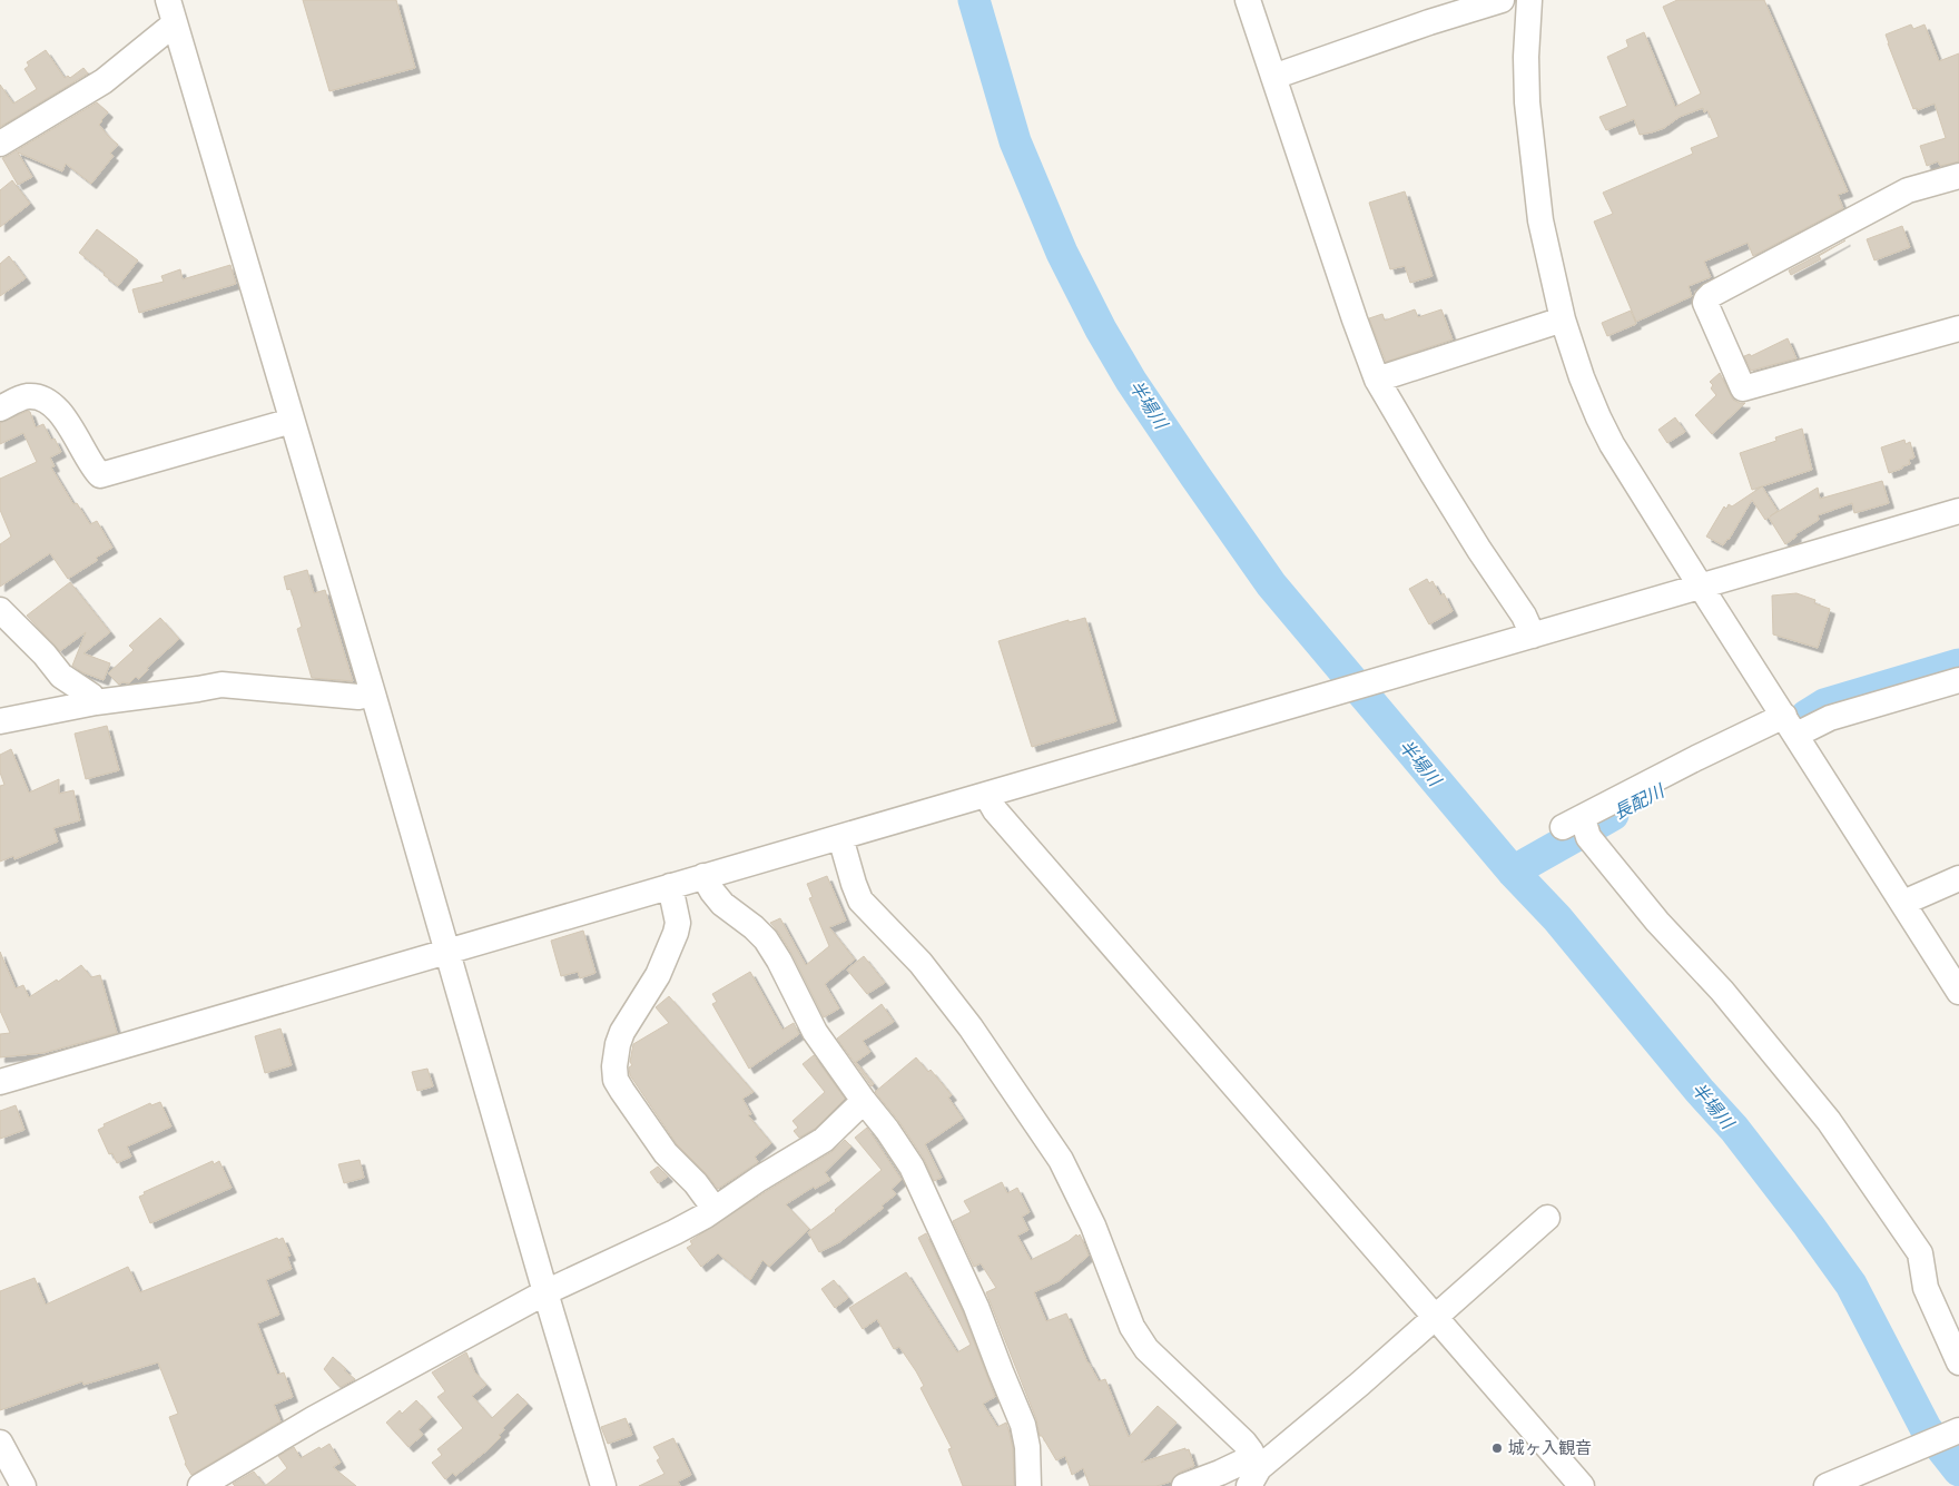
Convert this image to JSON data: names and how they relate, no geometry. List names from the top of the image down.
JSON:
{
  "water": ["半場川", "長配川"],
  "places": ["城ヶ入観音"]
}
